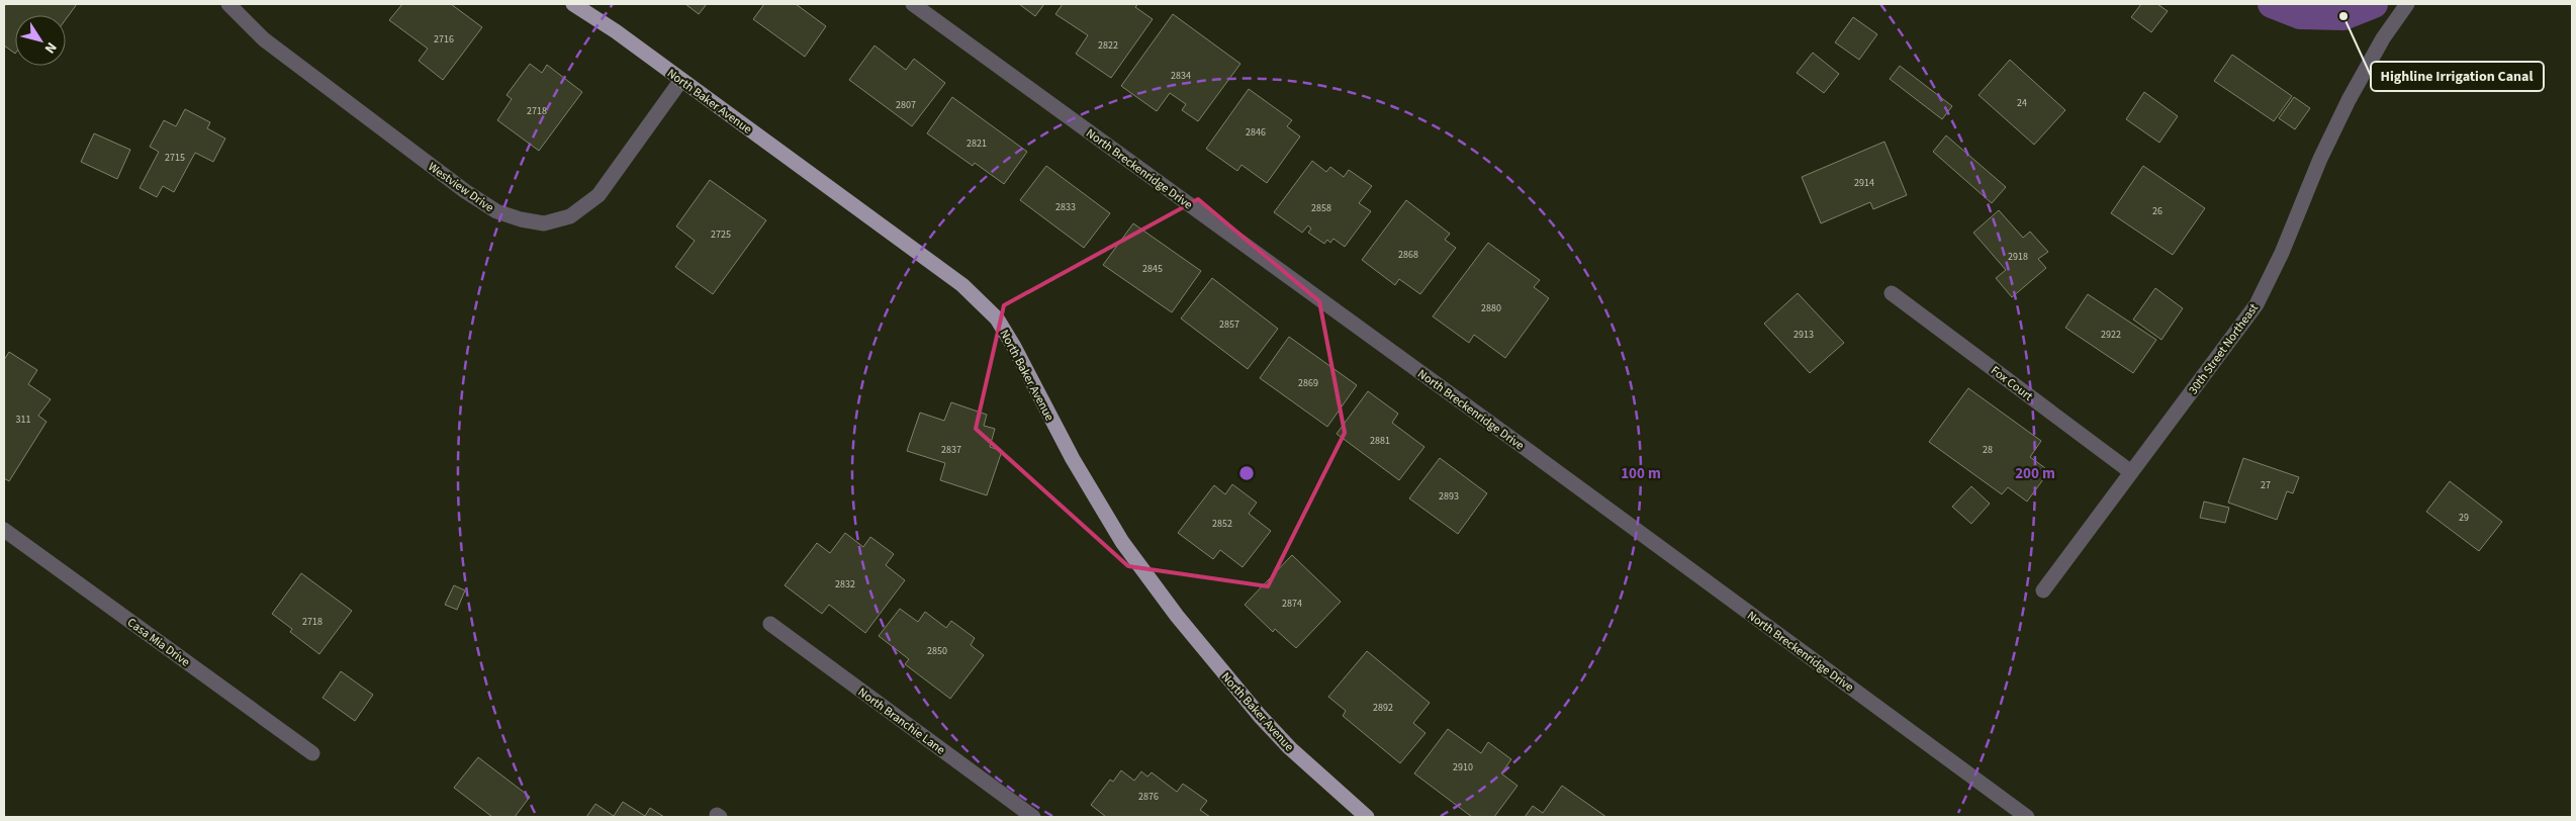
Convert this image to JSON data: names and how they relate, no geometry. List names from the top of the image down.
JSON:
{
  "streets": {
    "main road": ["North Baker Avenue"],
    "street": [
      "North Breckenridge Drive",
      "Westview Drive",
      "30th Street Northeast",
      "Fox Court",
      "Casa Mia Drive",
      "North Branchie Lane"
    ]
  },
  "crossings": [
    ["North Baker Avenue", "Westview Drive"],
    ["30th Street Northeast", "Fox Court"]
  ],
  "places": ["Highline Irrigation Canal"],
  "house_numbers": [
    "2716",
    "2822",
    "2834",
    "24",
    "2807",
    "2718",
    "2846",
    "2821",
    "2715",
    "2914",
    "2833",
    "2858",
    "26",
    "2725",
    "2868",
    "2918",
    "2845",
    "2880",
    "2857",
    "2913",
    "2922",
    "2869",
    "311",
    "2881",
    "2837",
    "28",
    "27",
    "2893",
    "29",
    "2852",
    "2832",
    "2874",
    "2718",
    "2850",
    "2892",
    "2910",
    "2876"
  ],
  "north": "bottom right",
  "rings": ["100 m", "200 m"]
}
